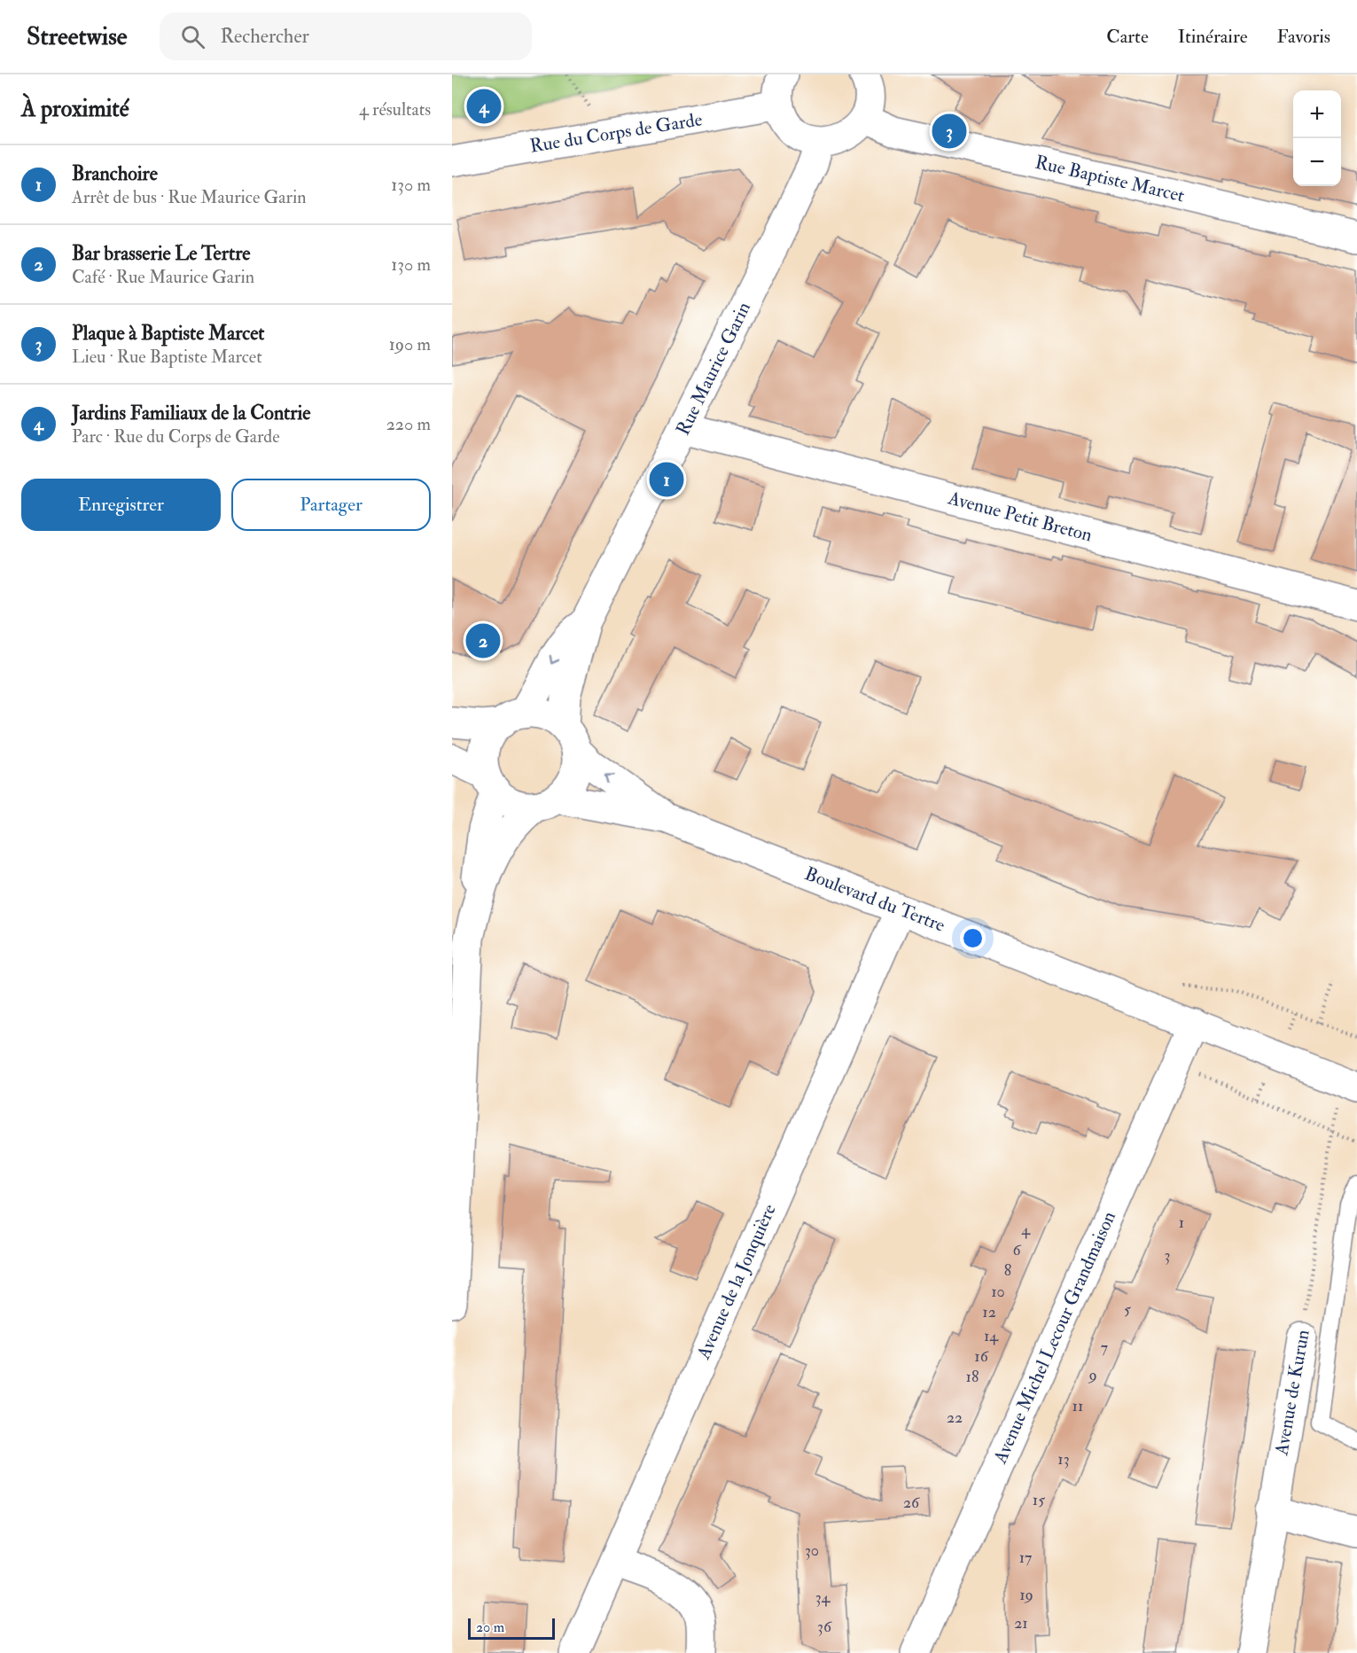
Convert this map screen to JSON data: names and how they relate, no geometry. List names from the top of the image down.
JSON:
{
  "streets": {
    "street": [
      "Rue du Corps de Garde",
      "Rue Baptiste Marcet",
      "Rue Maurice Garin",
      "Avenue Petit Breton",
      "Boulevard du Tertre",
      "Avenue de la Jonquière",
      "Avenue Michel Lecour Grandmaison",
      "Avenue de Kurun"
    ]
  },
  "crossings": [
    ["Rue Maurice Garin", "Avenue Petit Breton"],
    ["Rue Maurice Garin", "Boulevard du Tertre"],
    ["Boulevard du Tertre", "Avenue de la Jonquière"],
    ["Boulevard du Tertre", "Avenue Michel Lecour Grandmaison"]
  ],
  "house_numbers": [
    "1",
    "4",
    "6",
    "3",
    "8",
    "10",
    "5",
    "12",
    "14",
    "7",
    "16",
    "9",
    "18",
    "11",
    "22",
    "13",
    "15",
    "26",
    "30",
    "17",
    "19",
    "34",
    "21",
    "36"
  ],
  "scale_bar": "20 m",
  "page": {
    "header": "Streetwise",
    "search": "Rechercher",
    "nav": ["Carte", "Itinéraire", "Favoris"],
    "heading": ["À proximité", "4 résultats"],
    "pins": [
      "4",
      "3",
      "1",
      "2"
    ],
    "map_buttons": ["+", "−"],
    "list": [
      {
        "mark": "1",
        "name": "Branchoire",
        "note": "Arrêt de bus · Rue Maurice Garin",
        "value": "130 m"
      },
      {
        "mark": "2",
        "name": "Bar brasserie Le Tertre",
        "note": "Café · Rue Maurice Garin",
        "value": "130 m"
      },
      {
        "mark": "3",
        "name": "Plaque à Baptiste Marcet",
        "note": "Lieu · Rue Baptiste Marcet",
        "value": "190 m"
      },
      {
        "mark": "4",
        "name": "Jardins Familiaux de la Contrie",
        "note": "Parc · Rue du Corps de Garde",
        "value": "220 m"
      }
    ],
    "buttons": ["Enregistrer", "Partager"],
    "scale": "20 m"
  }
}
